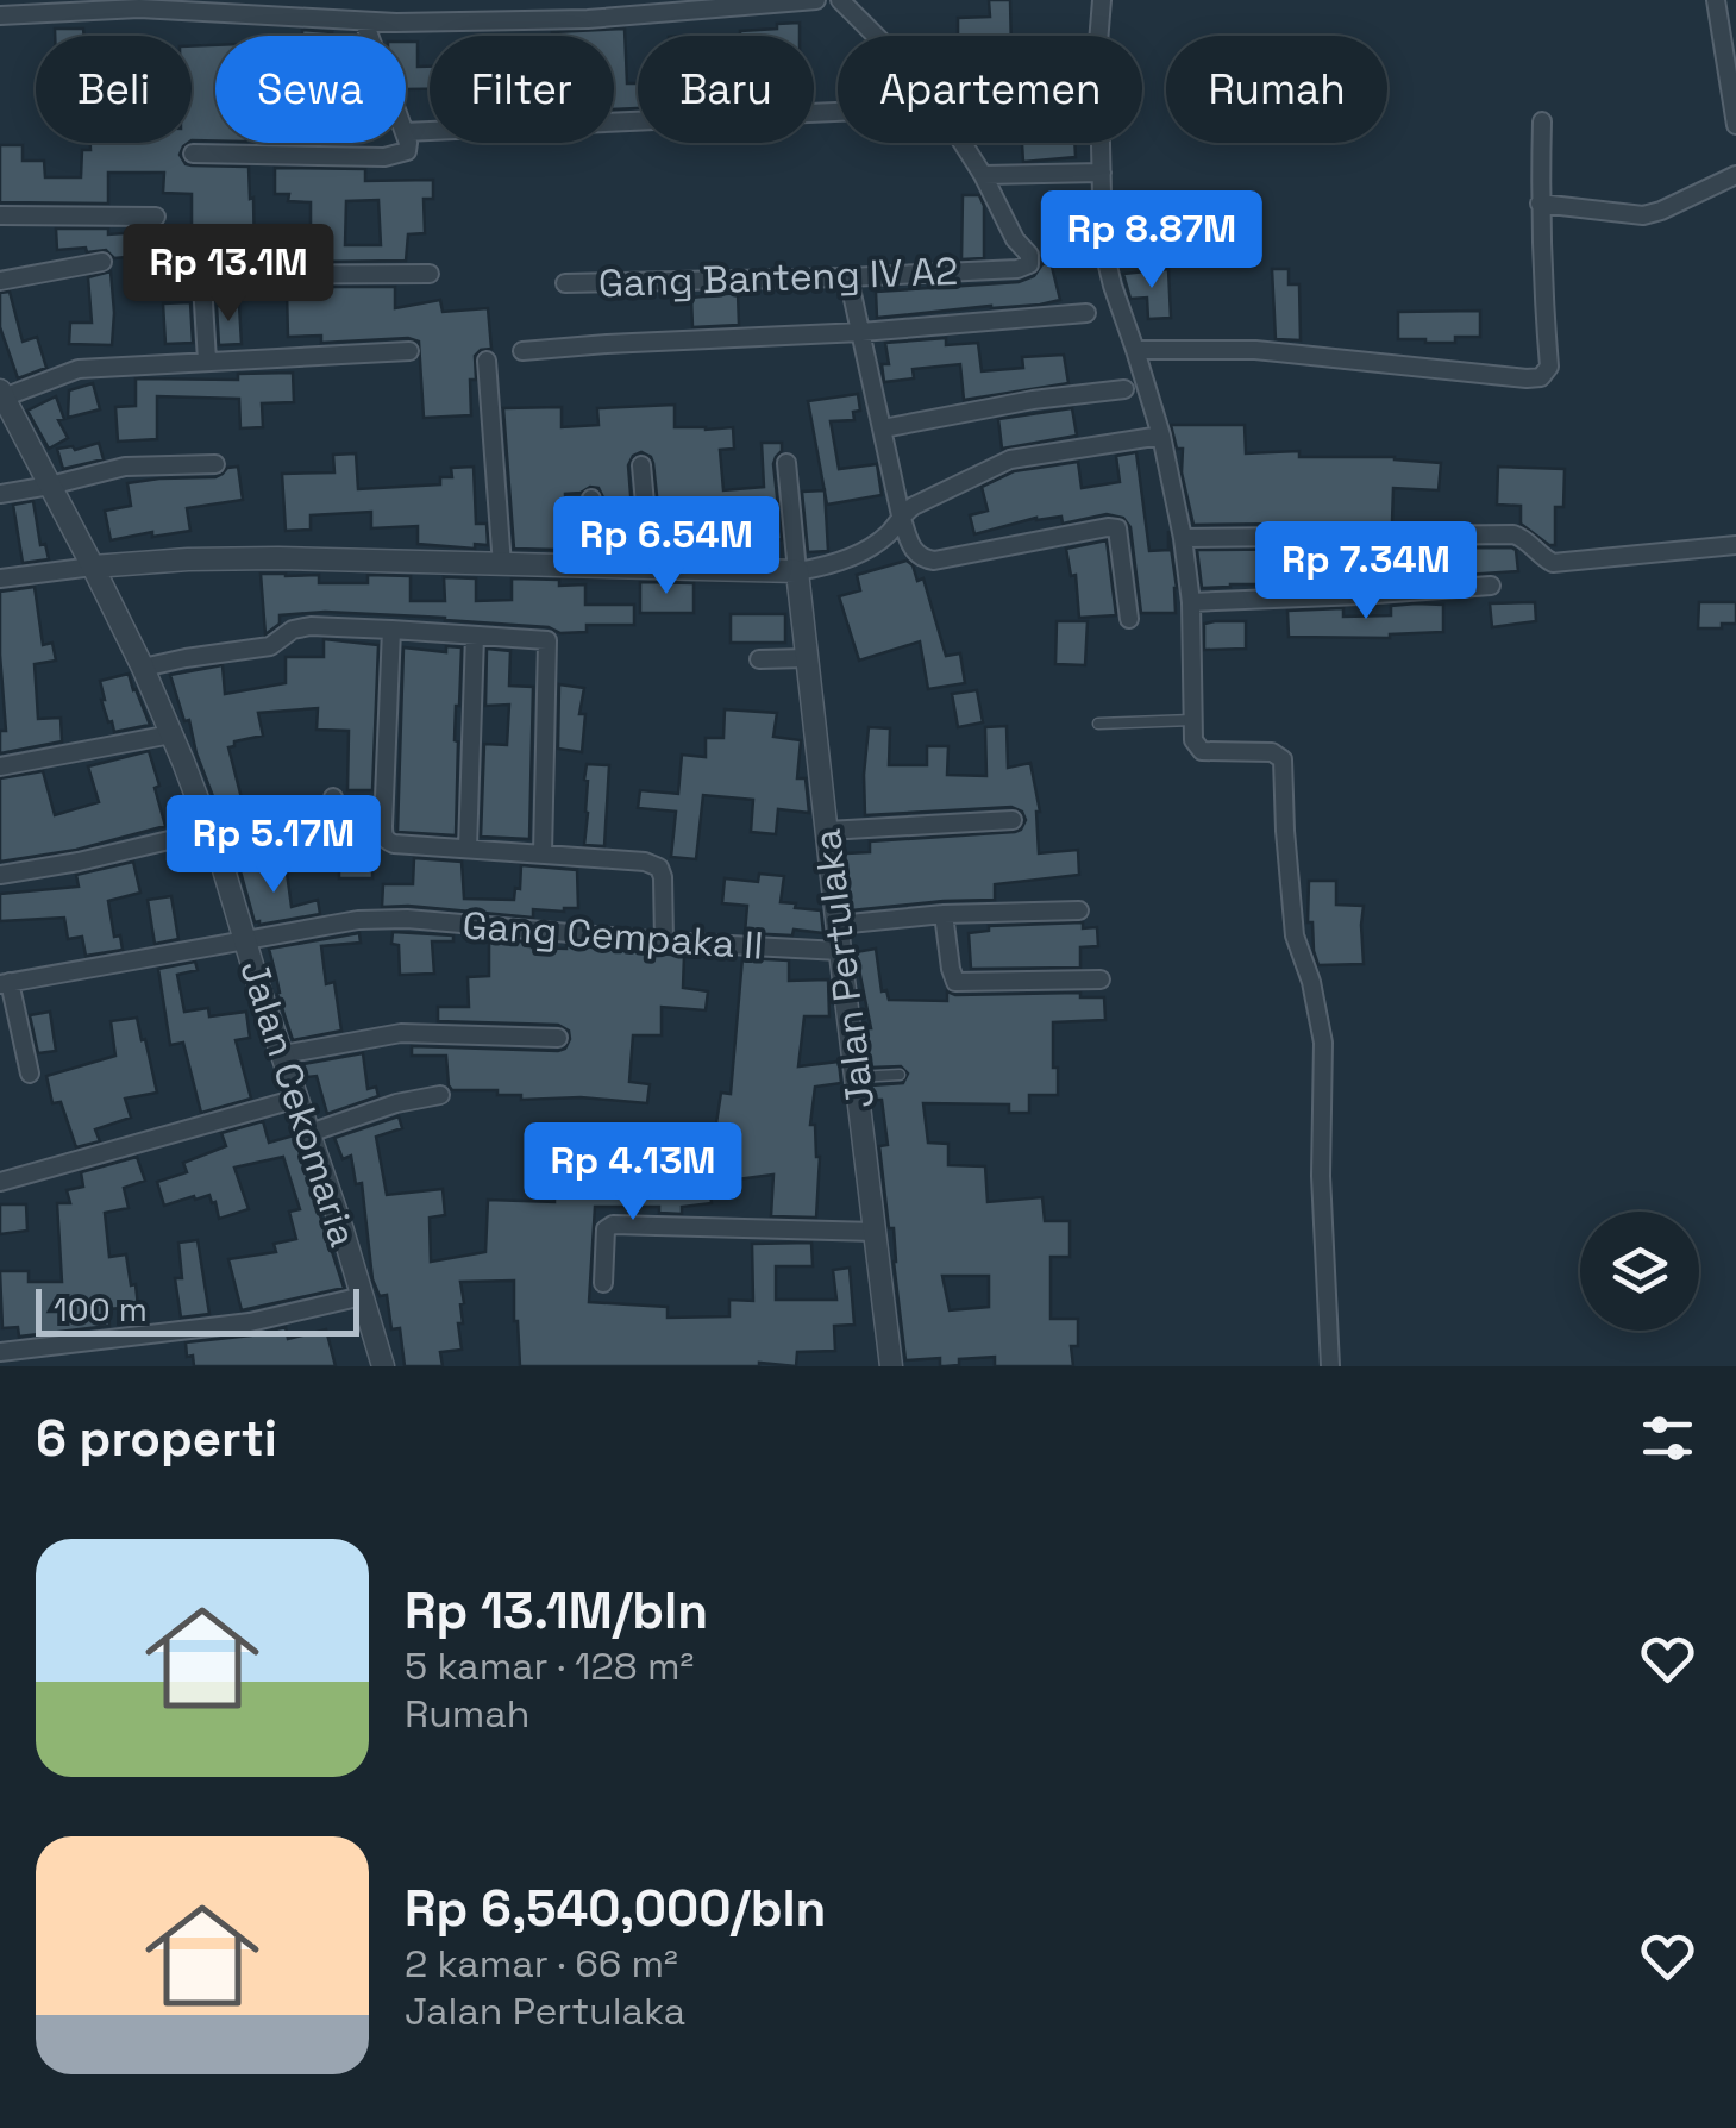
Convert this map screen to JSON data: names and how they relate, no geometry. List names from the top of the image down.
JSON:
{
  "streets": {
    "street": [
      "Gang Banteng IV A2",
      "Gang Cempaka II",
      "Jalan Pertulaka",
      "Jalan Cekomaria"
    ]
  },
  "crossings": [
    ["Gang Cempaka II", "Jalan Pertulaka"],
    ["Gang Cempaka II", "Jalan Cekomaria"]
  ],
  "scale_bar": "100 m",
  "page": {
    "chip": [
      "Beli",
      "Sewa",
      "Filter",
      "Baru",
      "Apartemen",
      "Rumah"
    ],
    "price": [
      "Rp 8.87M",
      "Rp 13.1M",
      "Rp 6.54M",
      "Rp 7.34M",
      "Rp 5.17M",
      "Rp 4.13M"
    ],
    "scale": "100 m",
    "heading": "6 properti",
    "list": [
      {
        "name": "Rp 13.1M/bln",
        "note": "5 kamar · 128 m² · Rumah"
      },
      {
        "name": "Rp 6,540,000/bln",
        "note": "2 kamar · 66 m² · Jalan Pertulaka"
      }
    ]
  }
}
